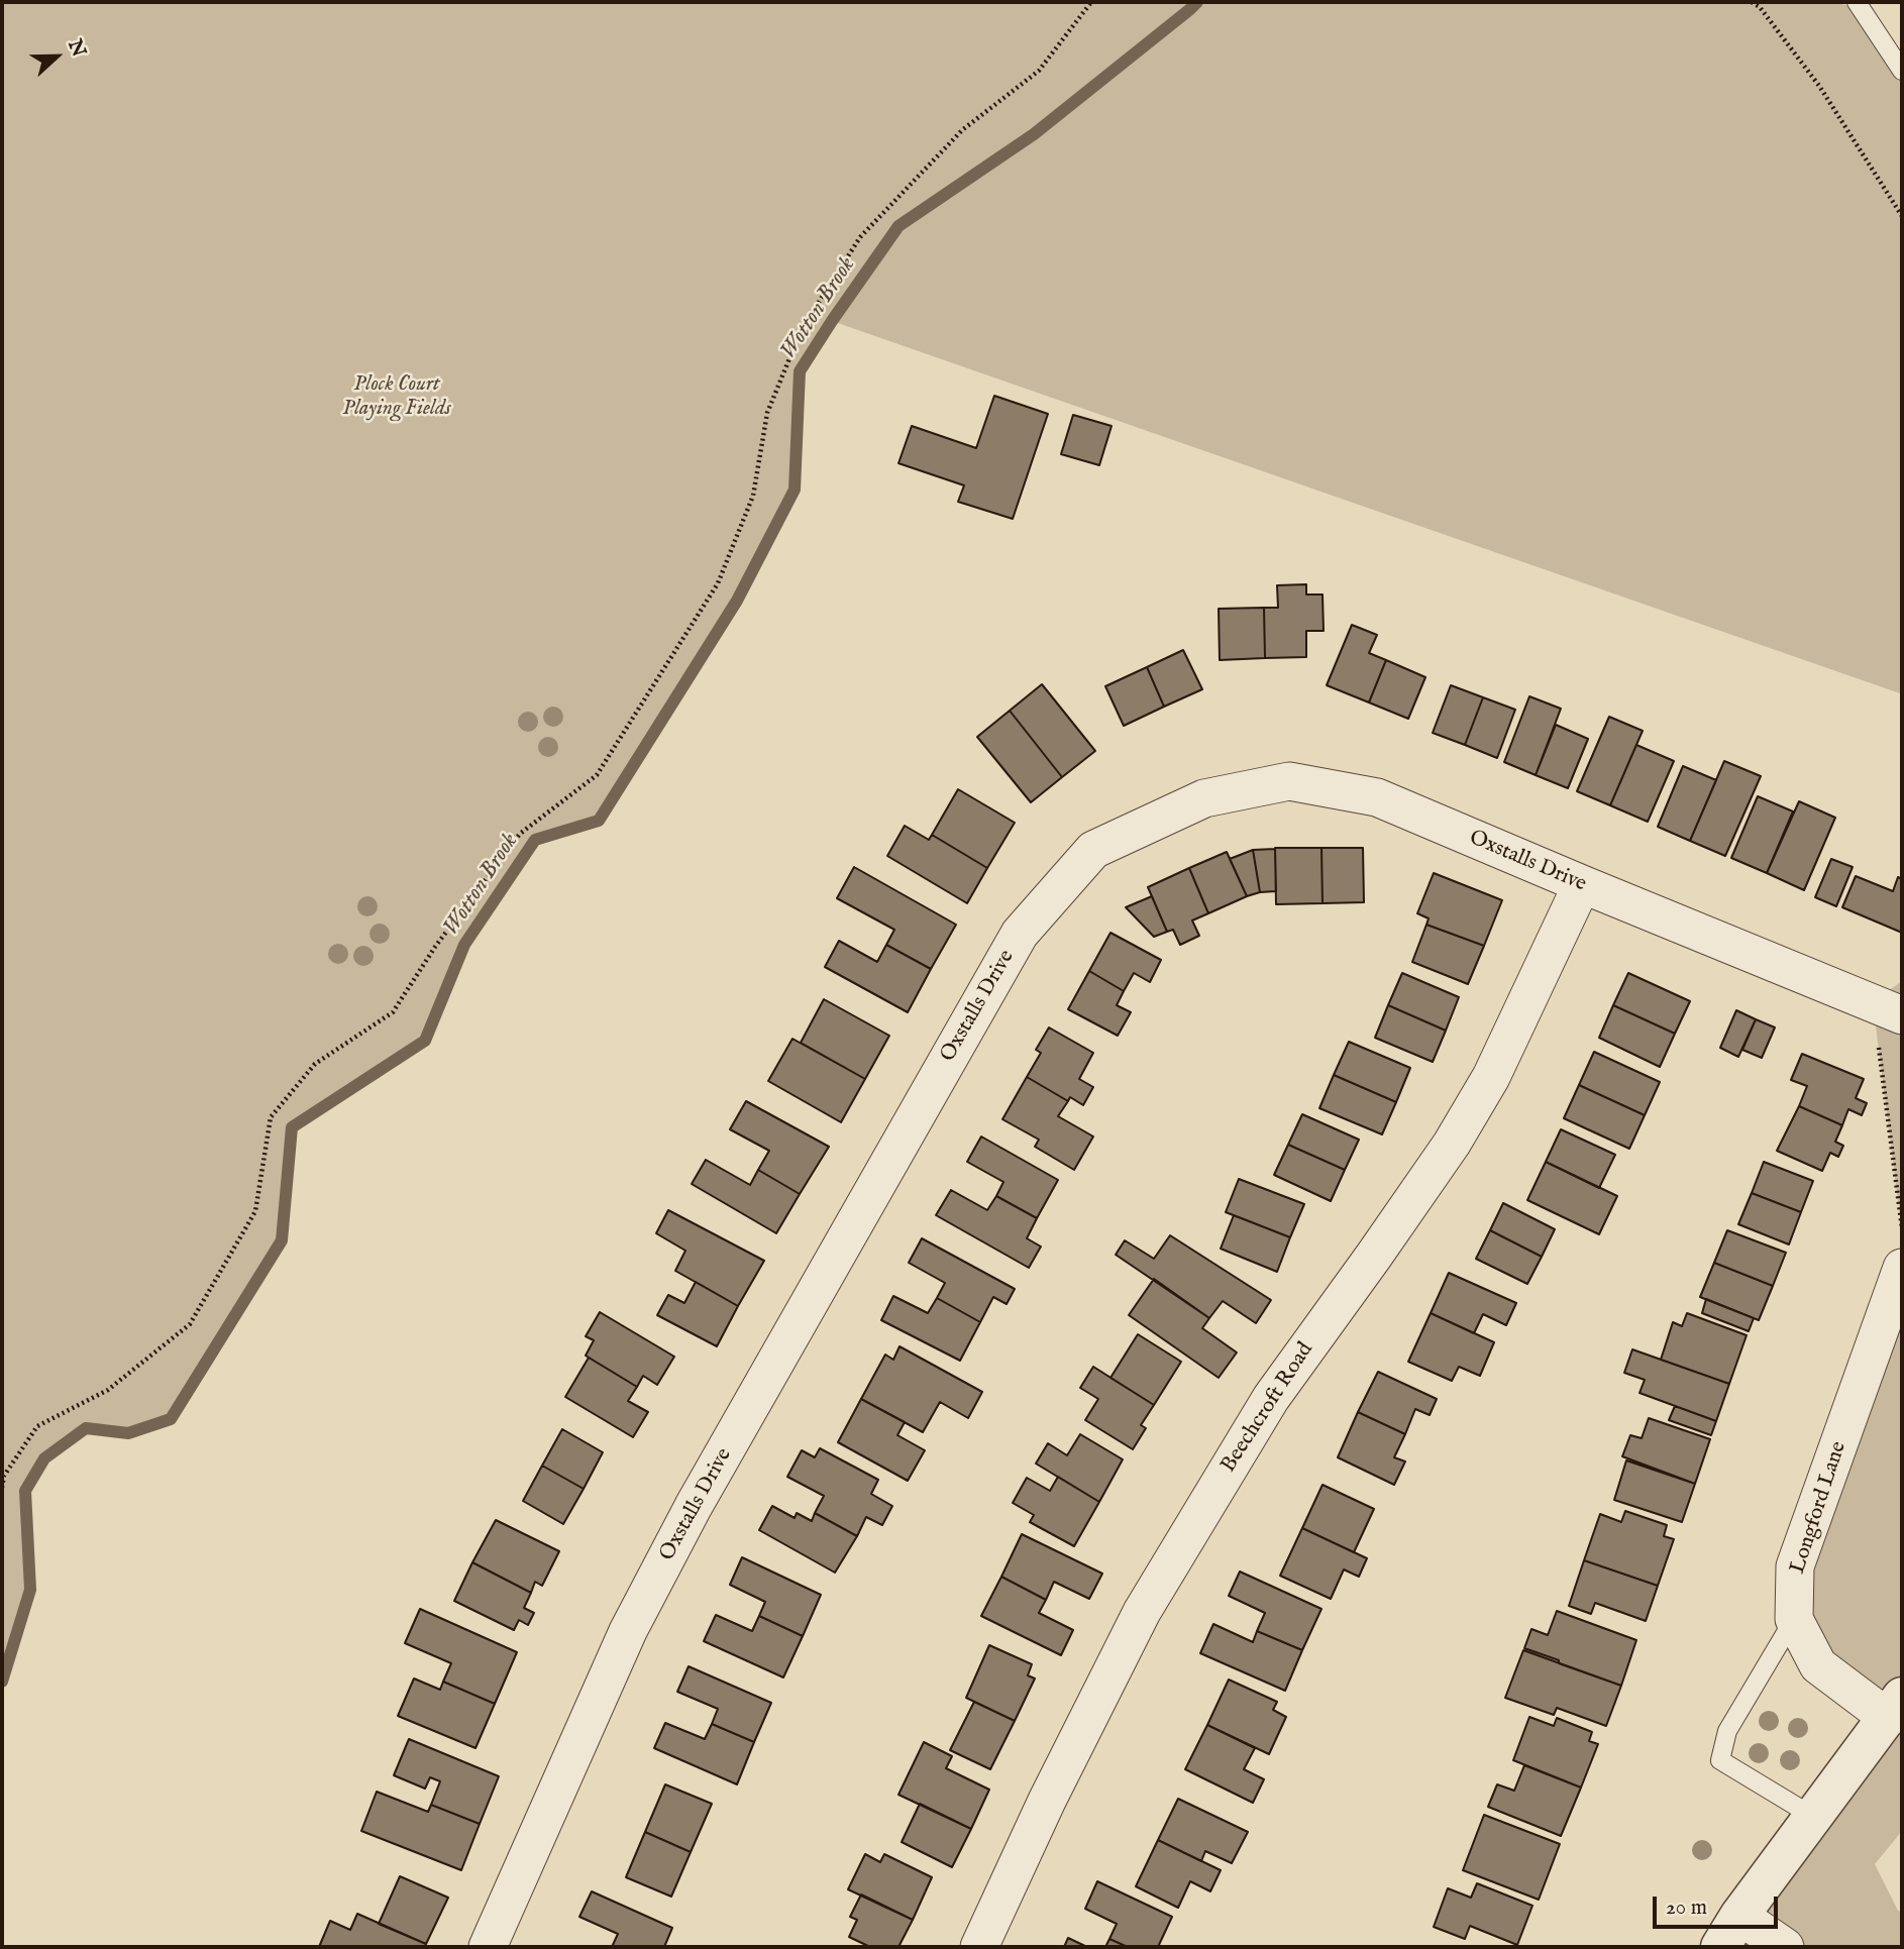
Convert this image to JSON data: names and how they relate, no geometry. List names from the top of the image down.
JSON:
{
  "streets": {
    "street": ["Oxstalls Drive", "Beechcroft Road", "Longford Lane"]
  },
  "crossings": [
    ["Oxstalls Drive", "Beechcroft Road"]
  ],
  "water": ["Wotton Brook"],
  "parks": ["Plock Court Playing Fields"],
  "scale_bar": "20 m",
  "north": "right"
}
